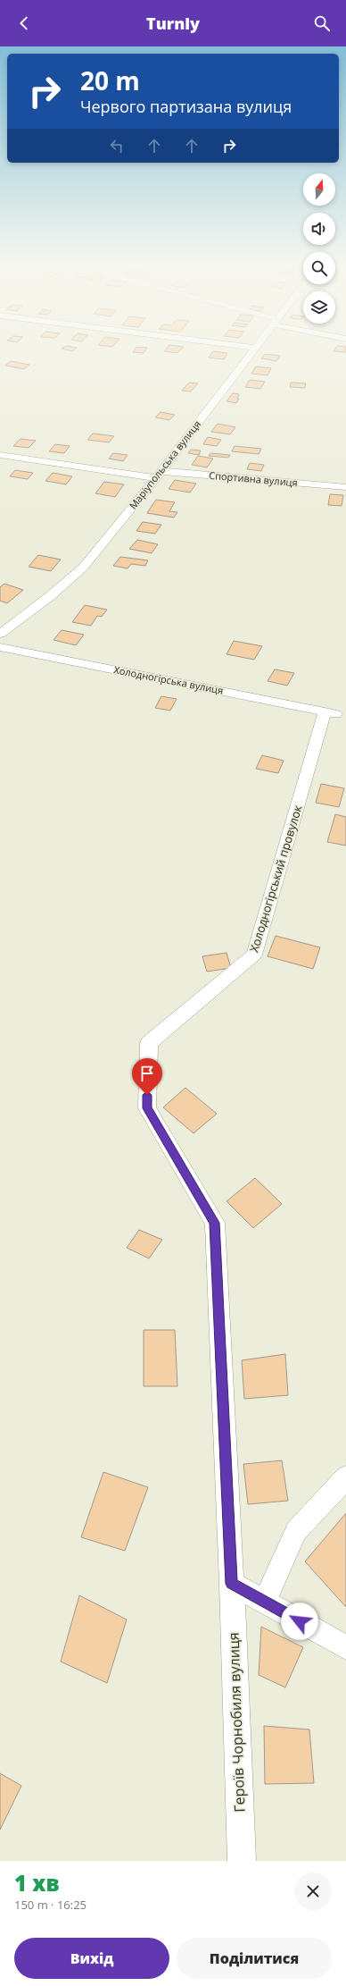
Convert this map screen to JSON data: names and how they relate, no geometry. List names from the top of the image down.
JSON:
{
  "streets": {
    "street": [
      "Маріупольська вулиця",
      "Спортивна вулиця",
      "Холодногірська вулиця",
      "Холодногірський провулок",
      "Героїв Чорнобиля вулиця"
    ]
  },
  "crossings": [
    ["Маріупольська вулиця", "Спортивна вулиця"],
    ["Холодногірська вулиця", "Холодногірський провулок"],
    ["Холодногірський провулок", "Героїв Чорнобиля вулиця"]
  ],
  "north": "top",
  "page": {
    "header": "Turnly",
    "turn": ["20 m", "Червого партизана вулиця"],
    "heading": ["1 хв", "150 m · 16:25"],
    "buttons": ["Вихід", "Поділитися"]
  }
}
